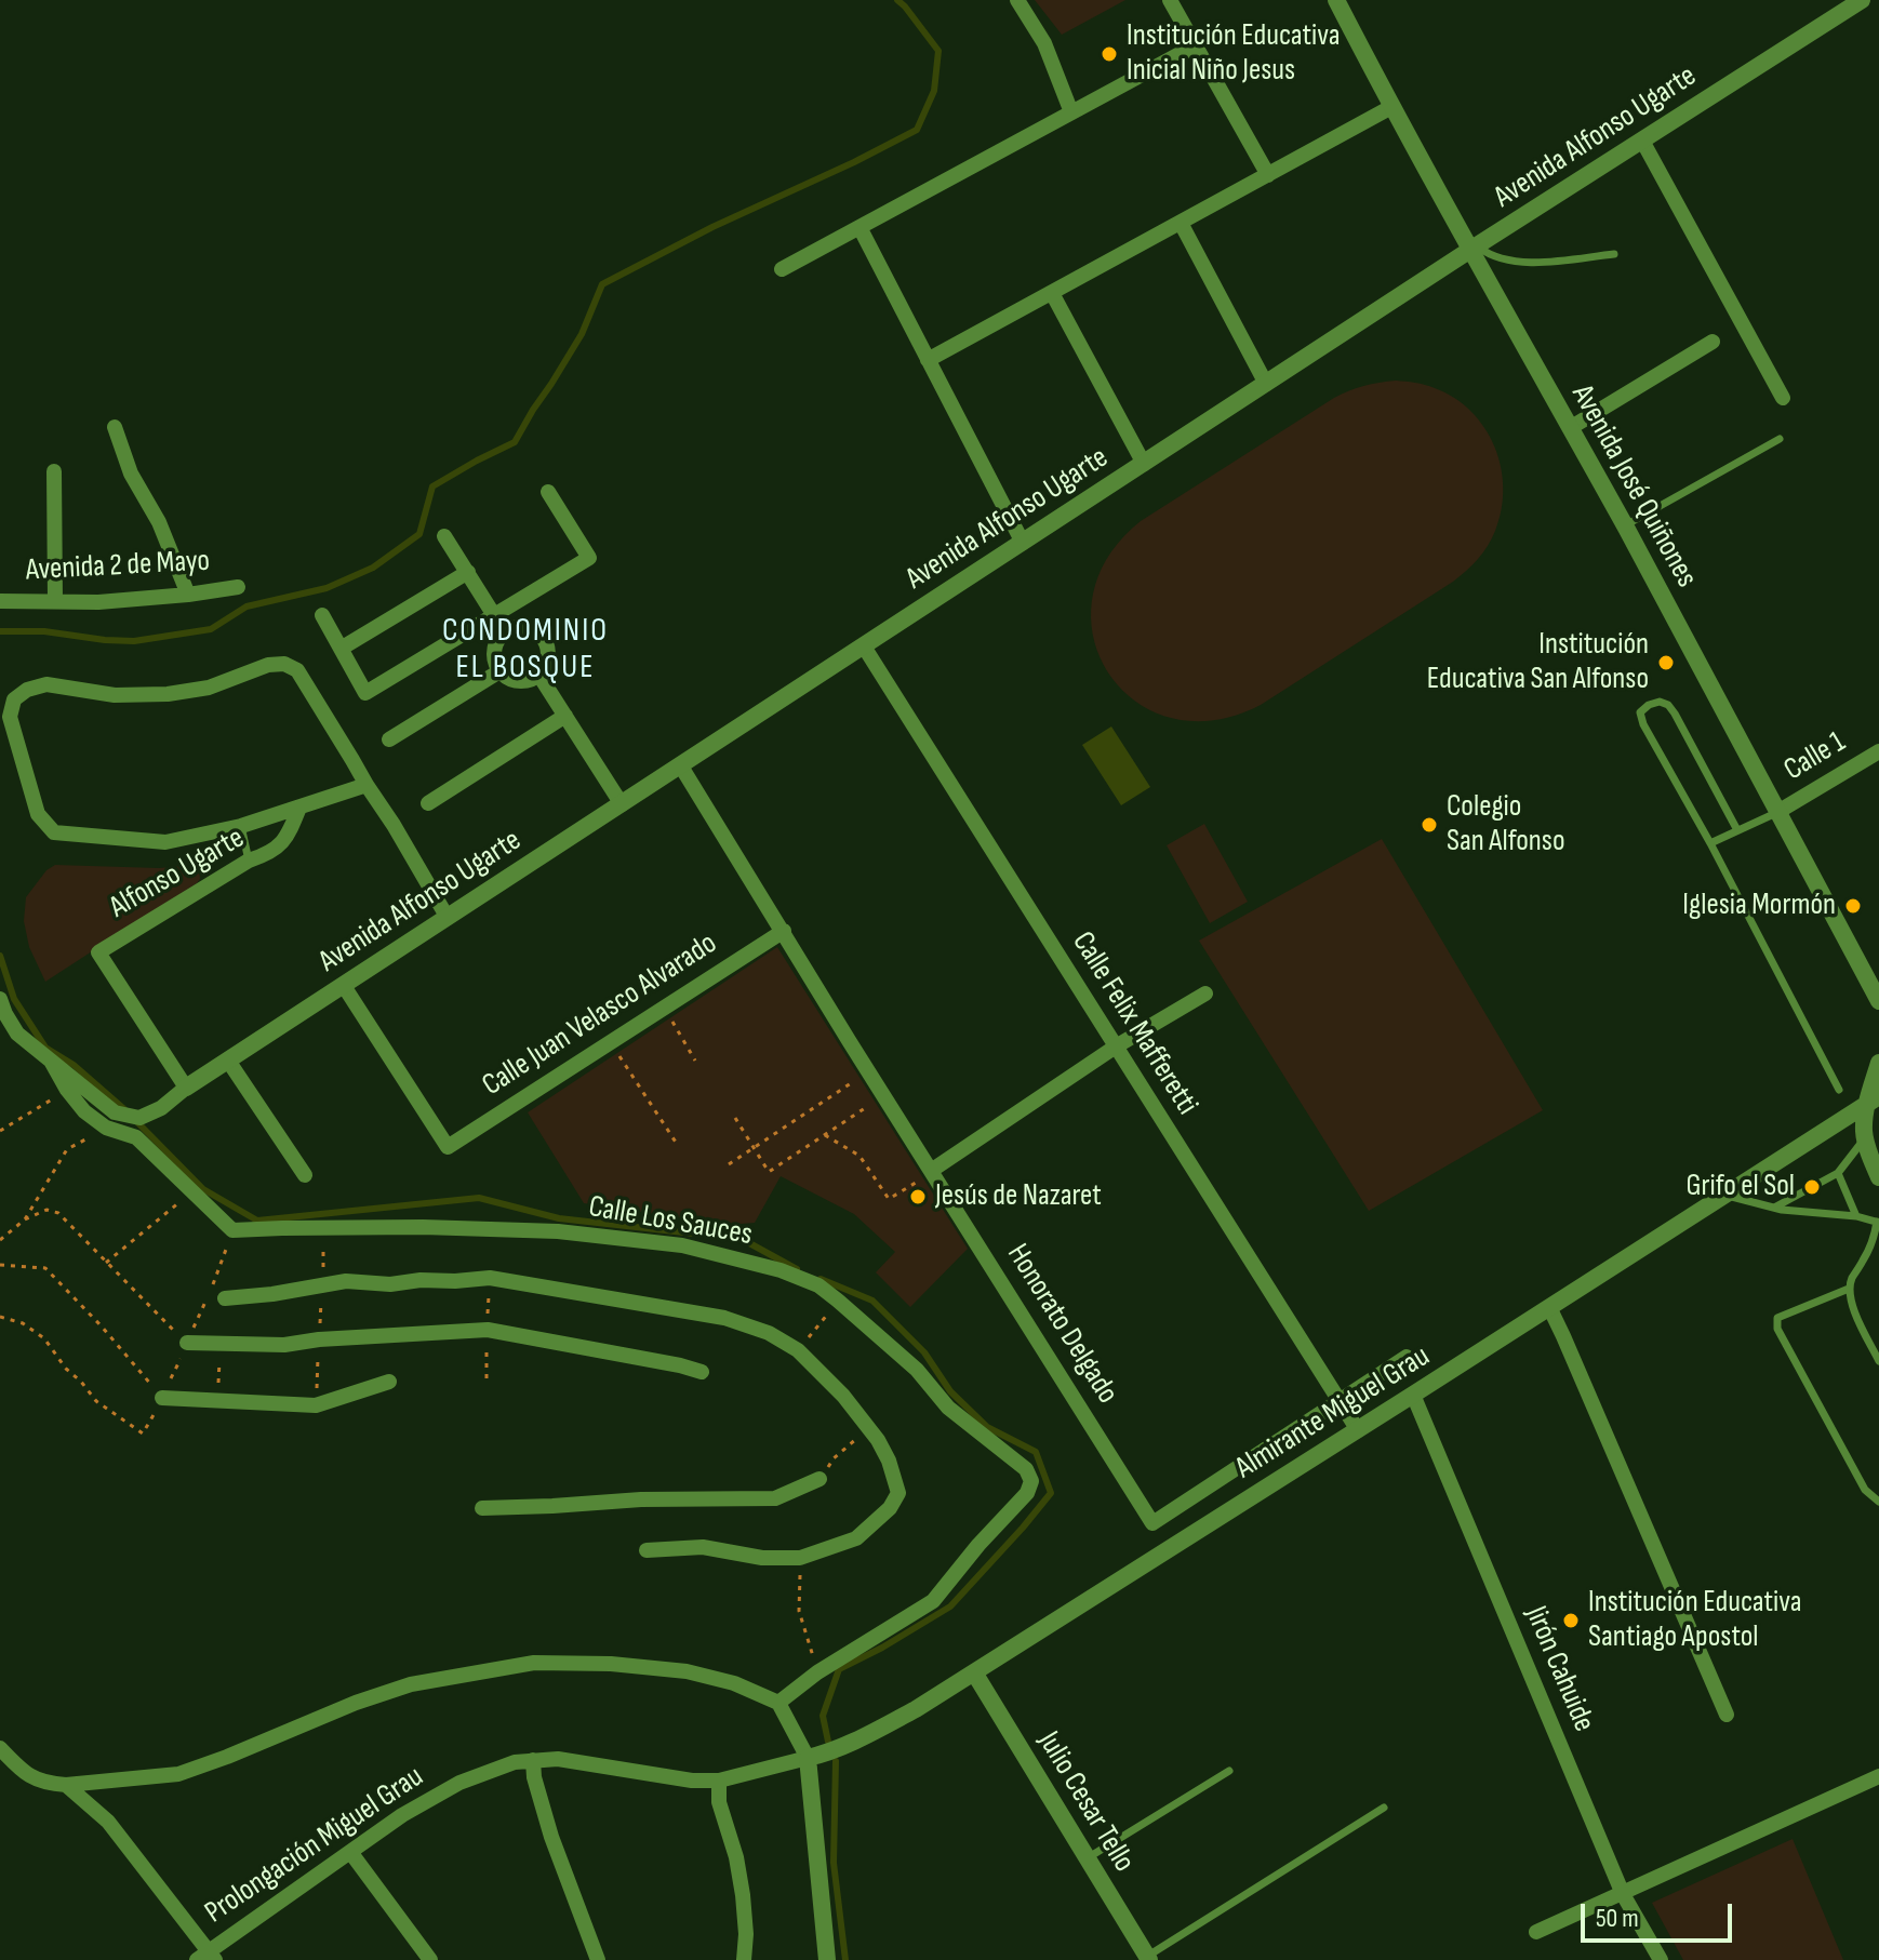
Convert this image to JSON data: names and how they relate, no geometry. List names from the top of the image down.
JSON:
{
  "streets": {
    "street": [
      "Avenida Alfonso Ugarte",
      "Avenida José Quiñones",
      "Avenida 2 de Mayo",
      "Calle 1",
      "Alfonso Ugarte",
      "Calle Juan Velasco Alvarado",
      "Calle Felix Mafferetti",
      "Calle Los Sauces",
      "Honorato Delgado",
      "Almirante Miguel Grau",
      "Jirón Cahuide",
      "Julio Cesar Tello",
      "Prolongación Miguel Grau"
    ]
  },
  "crossings": [
    ["Avenida Alfonso Ugarte", "Avenida José Quiñones"],
    ["Avenida Alfonso Ugarte", "Alfonso Ugarte"],
    ["Avenida Alfonso Ugarte", "Calle Juan Velasco Alvarado"],
    ["Avenida Alfonso Ugarte", "Calle Felix Mafferetti"],
    ["Avenida Alfonso Ugarte", "Honorato Delgado"],
    ["Avenida José Quiñones", "Calle 1"],
    ["Calle Juan Velasco Alvarado", "Honorato Delgado"],
    ["Calle Felix Mafferetti", "Honorato Delgado"],
    ["Calle Felix Mafferetti", "Almirante Miguel Grau"],
    ["Almirante Miguel Grau", "Jirón Cahuide"],
    ["Almirante Miguel Grau", "Julio Cesar Tello"],
    ["Almirante Miguel Grau", "Prolongación Miguel Grau"]
  ],
  "districts": ["CONDOMINIO EL BOSQUE"],
  "places": [
    "Institución Educativa Inicial Niño Jesus",
    "Institución Educativa San Alfonso",
    "Colegio San Alfonso",
    "Iglesia Mormón",
    "Grifo el Sol",
    "Jesús de Nazaret",
    "Institución Educativa Santiago Apostol"
  ],
  "scale_bar": "50 m"
}
